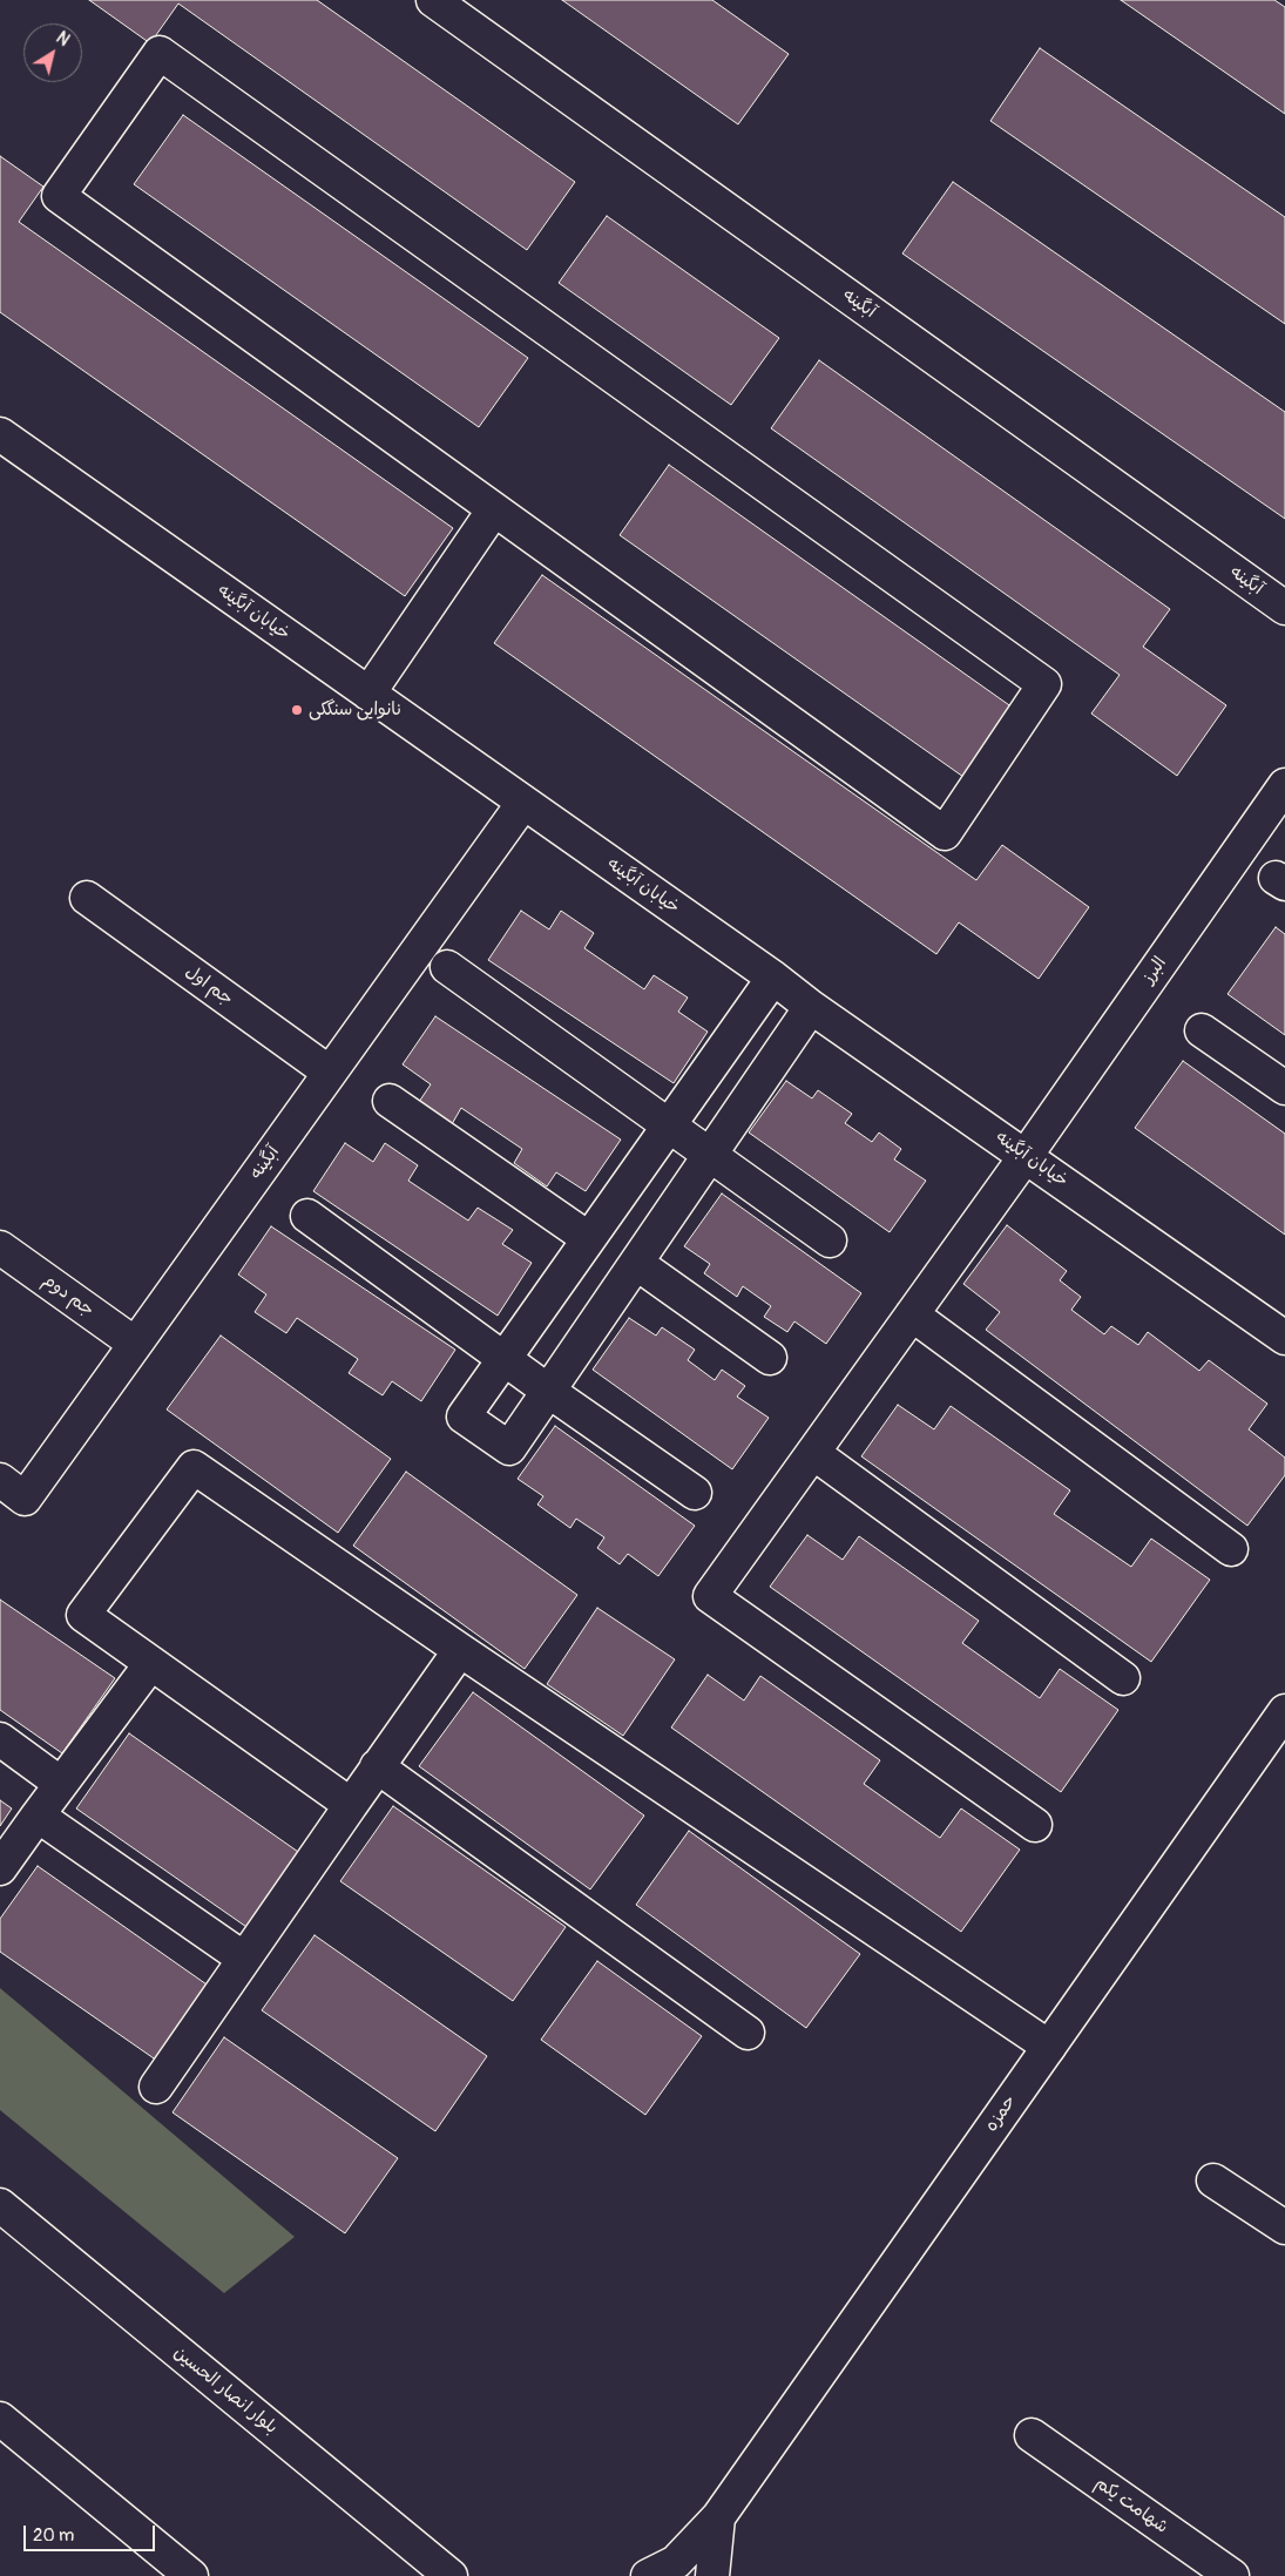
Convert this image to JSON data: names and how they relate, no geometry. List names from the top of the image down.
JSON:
{
  "streets": {
    "street": [
      "آبگینه",
      "خیابان آبگینه",
      "البرز",
      "جم اول",
      "جم دوم",
      "حمزه",
      "بلوار انصار الحسین",
      "شهامت یکم"
    ]
  },
  "crossings": [
    ["آبگینه", "خیابان آبگینه"],
    ["آبگینه", "جم اول"],
    ["آبگینه", "جم دوم"],
    ["خیابان آبگینه", "البرز"]
  ],
  "places": ["نانوایی سنگکی"],
  "scale_bar": "20 m",
  "north": "top right"
}
